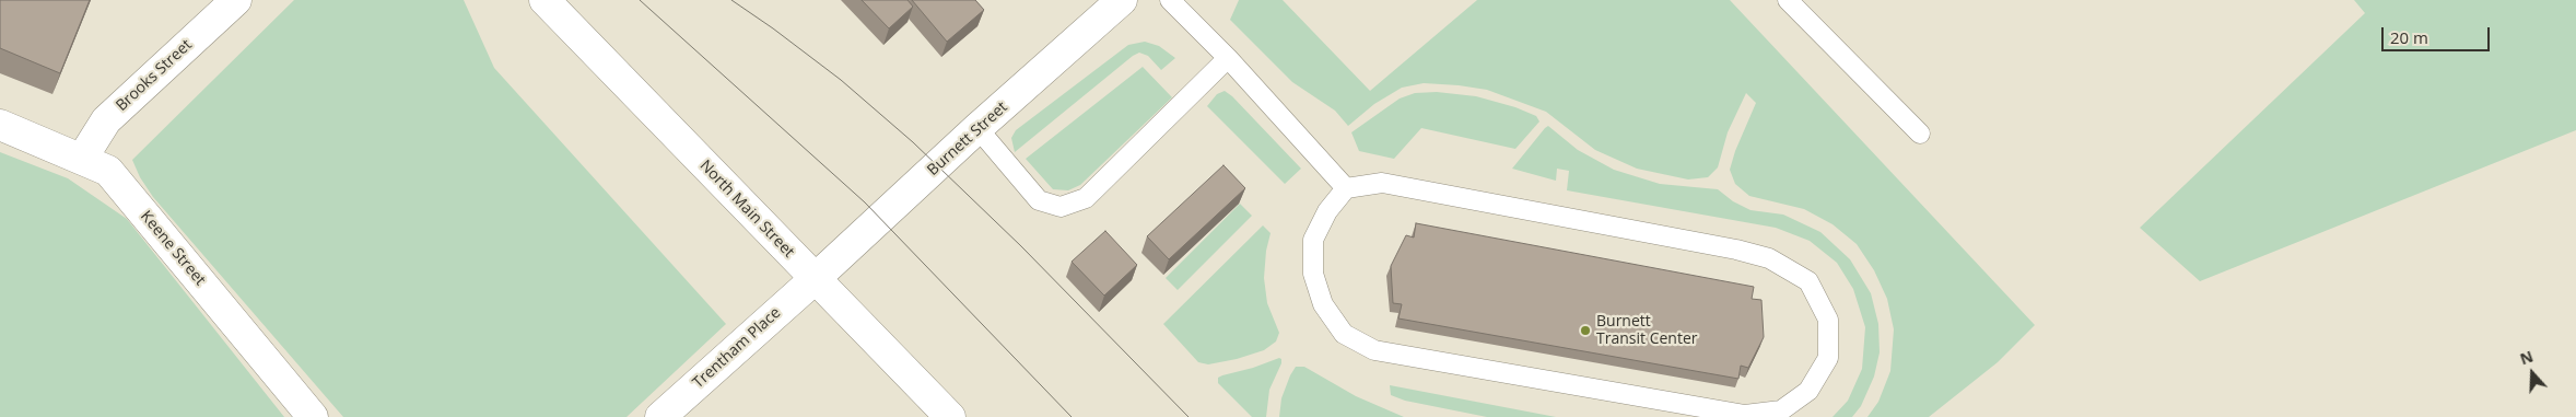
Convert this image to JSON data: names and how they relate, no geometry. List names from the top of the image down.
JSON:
{
  "streets": {
    "street": [
      "Brooks Street",
      "Burnett Street",
      "North Main Street",
      "Keene Street",
      "Trentham Place"
    ]
  },
  "crossings": [
    ["Brooks Street", "Keene Street"],
    ["Burnett Street", "North Main Street"],
    ["Burnett Street", "Trentham Place"],
    ["North Main Street", "Trentham Place"]
  ],
  "places": ["Burnett Transit Center"],
  "scale_bar": "20 m",
  "north": "top"
}
